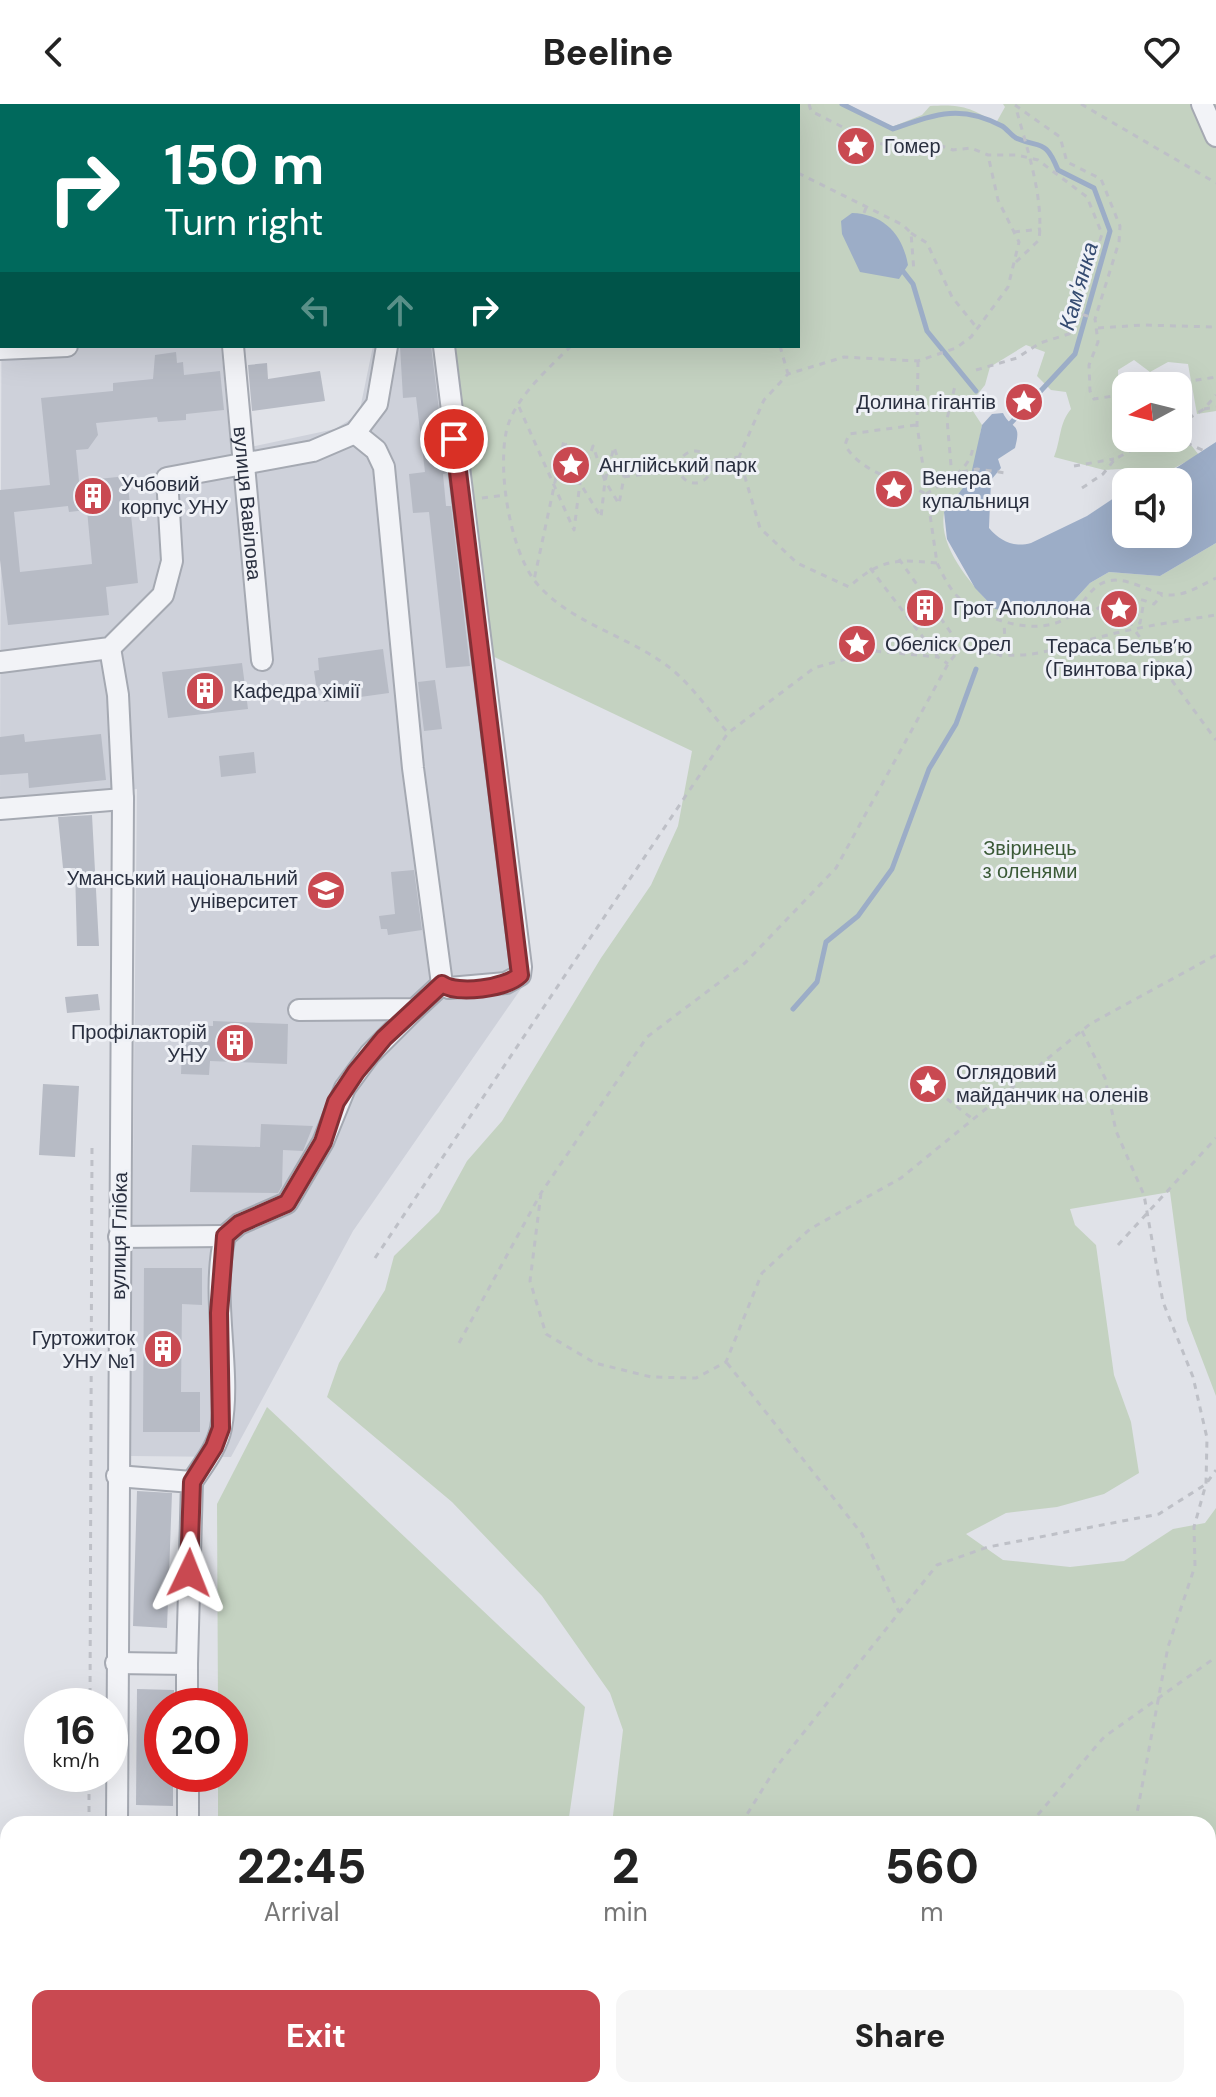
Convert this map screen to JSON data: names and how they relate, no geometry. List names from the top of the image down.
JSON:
{
  "streets": {
    "street": ["вулиця Вавілова", "вулиця Глібка"]
  },
  "water": ["Кам'янка"],
  "parks": ["Звіринець з оленями"],
  "places": {
    "place": [
      "Гомер",
      "Долина гігантів",
      "Англійський парк",
      "Венера купальниця",
      "Тераса Бельв’ю (Гвинтова гірка)",
      "Обеліск Орел",
      "Оглядовий майданчик на оленів"
    ],
    "building": [
      "Учбовий корпус УНУ",
      "Грот Аполлона",
      "Кафедра хімії",
      "Профілакторій УНУ",
      "Гуртожиток УНУ №1"
    ],
    "school or university": ["Уманський національний університет"]
  },
  "north": "left",
  "page": {
    "header": "Beeline",
    "turn": ["150 m", "Turn right"],
    "speed": "16 km/h",
    "limit": "20",
    "eta": [
      "22:45",
      "Arrival",
      "2",
      "min",
      "560",
      "m"
    ],
    "buttons": ["Exit", "Share"]
  }
}
